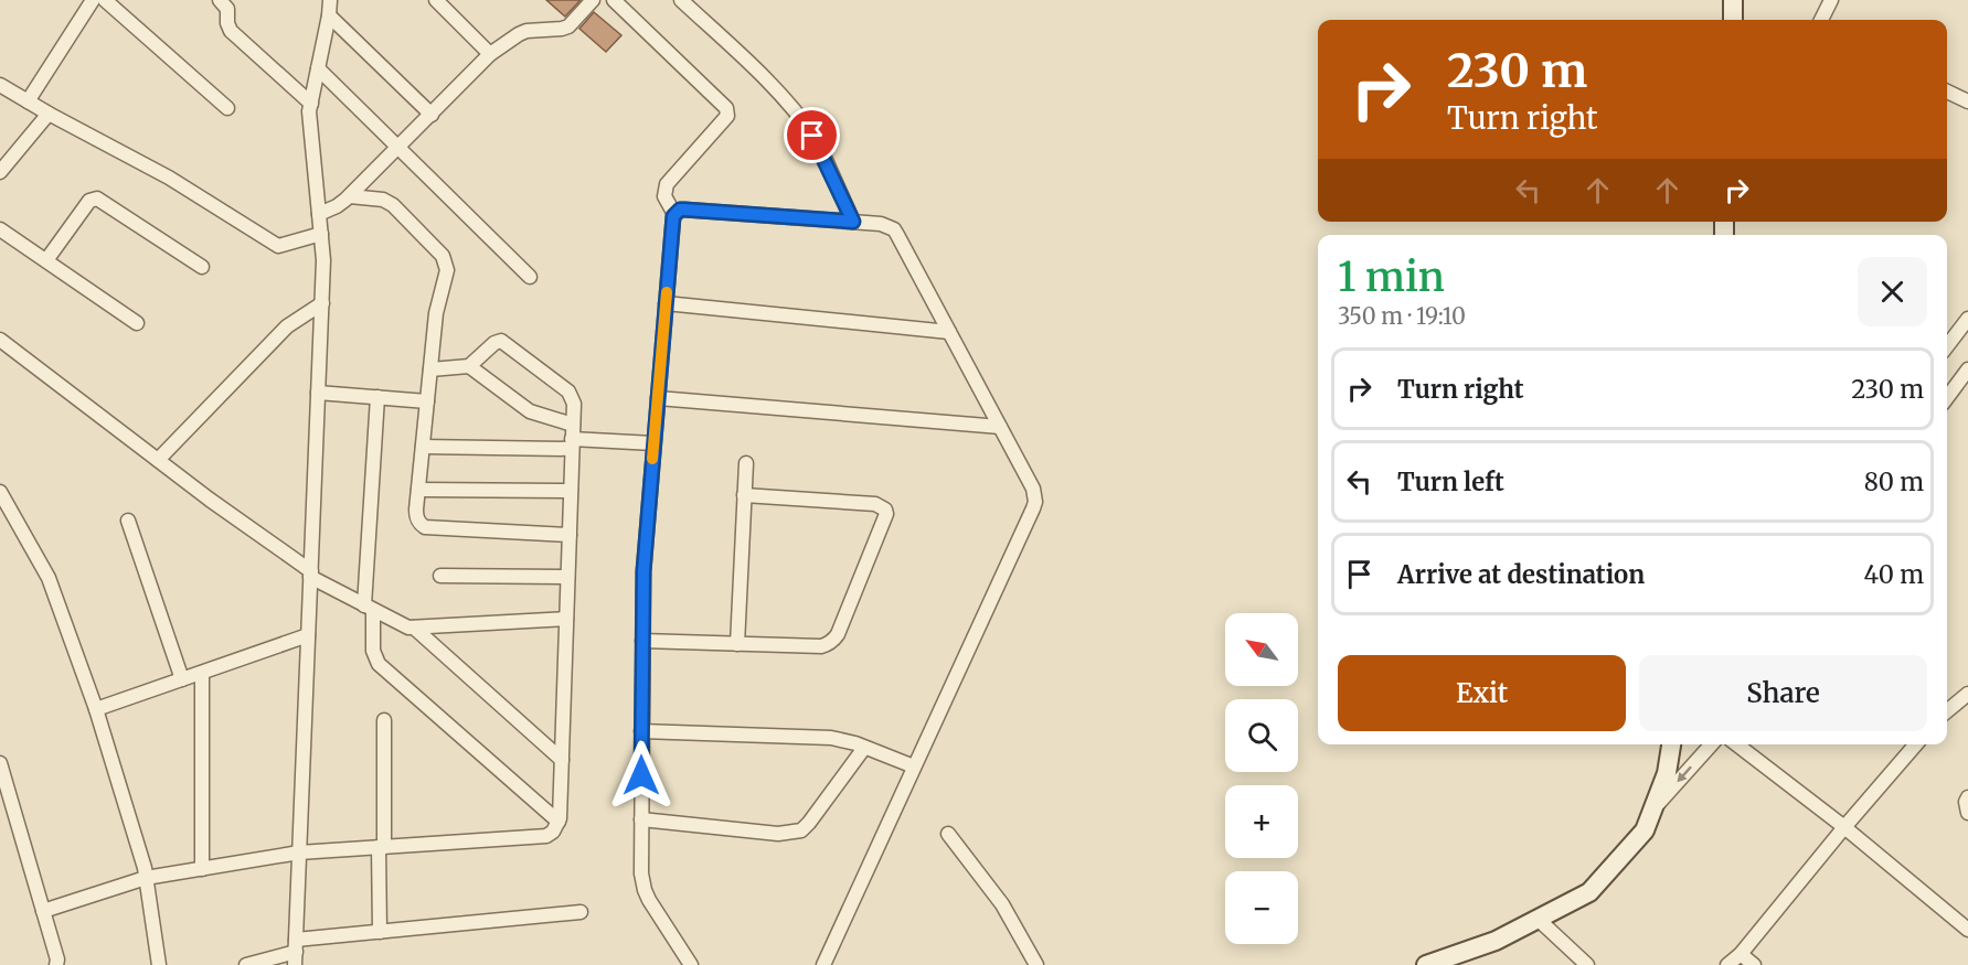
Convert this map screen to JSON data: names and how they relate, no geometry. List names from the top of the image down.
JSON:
{
  "north": "top left",
  "page": {
    "turn": ["230 m", "Turn right"],
    "heading": ["1 min", "350 m · 19:10"],
    "list": [
      {
        "name": "Turn right",
        "value": "230 m"
      },
      {
        "name": "Turn left",
        "value": "80 m"
      },
      {
        "name": "Arrive at destination",
        "value": "40 m"
      }
    ],
    "map_buttons": ["+", "−"],
    "buttons": ["Exit", "Share"]
  }
}
